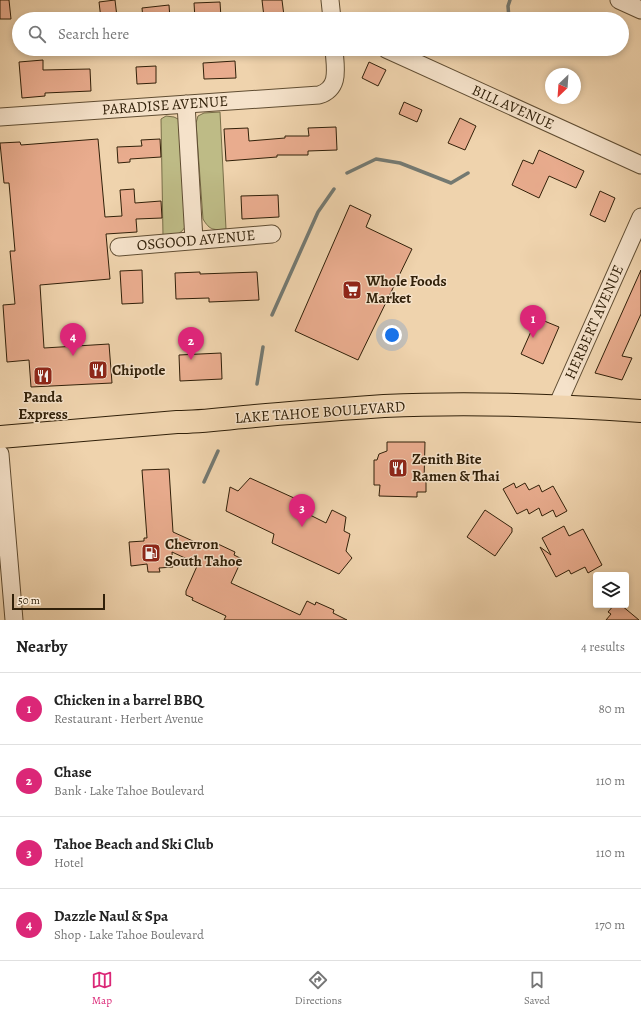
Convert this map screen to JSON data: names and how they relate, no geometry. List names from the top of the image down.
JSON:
{
  "streets": {
    "highway": ["LAKE TAHOE BOULEVARD"],
    "street": [
      "PARADISE AVENUE",
      "BILL AVENUE",
      "OSGOOD AVENUE",
      "HERBERT AVENUE"
    ]
  },
  "crossings": [
    ["HERBERT AVENUE", "LAKE TAHOE BOULEVARD"]
  ],
  "places": {
    "supermarket": ["Whole Foods Market"],
    "restaurant": ["Chipotle", "Panda Express", "Zenith Bite Ramen & Thai"],
    "fuel station": ["Chevron South Tahoe"]
  },
  "scale_bar": "50 m",
  "north": "bottom left",
  "page": {
    "search": "Search here",
    "pins": [
      "1",
      "4",
      "2",
      "3"
    ],
    "scale": "50 m",
    "heading": ["Nearby", "4 results"],
    "list": [
      {
        "mark": "1",
        "name": "Chicken in a barrel BBQ",
        "note": "Restaurant · Herbert Avenue",
        "value": "80 m"
      },
      {
        "mark": "2",
        "name": "Chase",
        "note": "Bank · Lake Tahoe Boulevard",
        "value": "110 m"
      },
      {
        "mark": "3",
        "name": "Tahoe Beach and Ski Club",
        "note": "Hotel",
        "value": "110 m"
      },
      {
        "mark": "4",
        "name": "Dazzle Naul & Spa",
        "note": "Shop · Lake Tahoe Boulevard",
        "value": "170 m"
      }
    ],
    "nav": ["Map", "Directions", "Saved"]
  }
}
